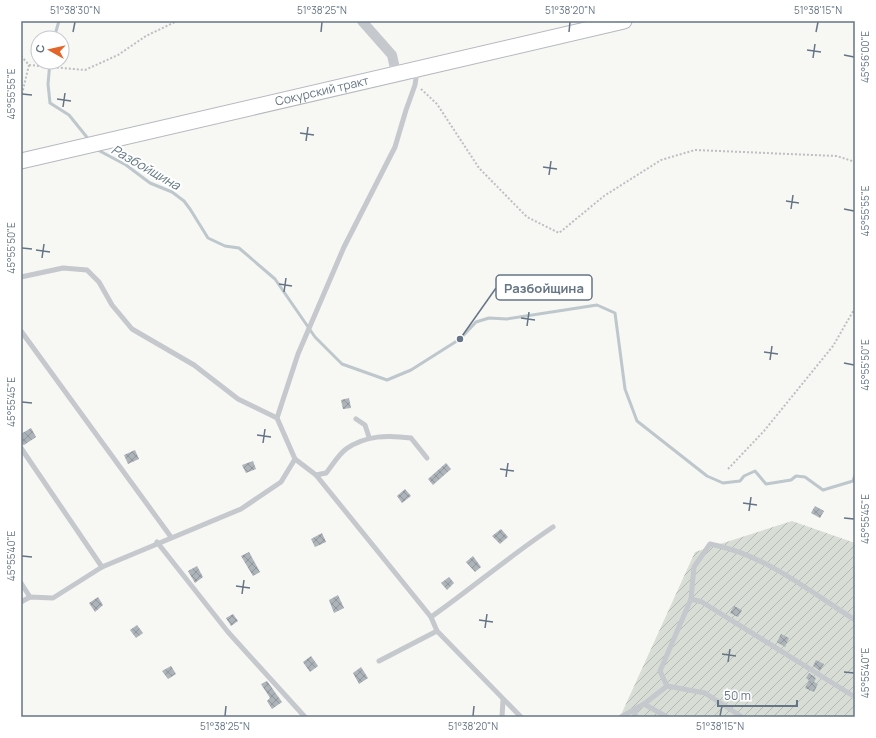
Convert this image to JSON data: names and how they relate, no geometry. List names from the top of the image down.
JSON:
{
  "streets": {
    "street": ["Сокурский тракт"]
  },
  "water": ["Разбойщина"],
  "places": ["Разбойщина"],
  "scale_bar": "50 m",
  "north": "left",
  "coordinates": [
    "51°38'30\"N",
    "51°38'25\"N",
    "51°38'20\"N",
    "51°38'15\"N",
    "45°56'00\"E",
    "45°55'55\"E",
    "45°55'50\"E",
    "45°55'45\"E",
    "45°55'40\"E"
  ]
}
